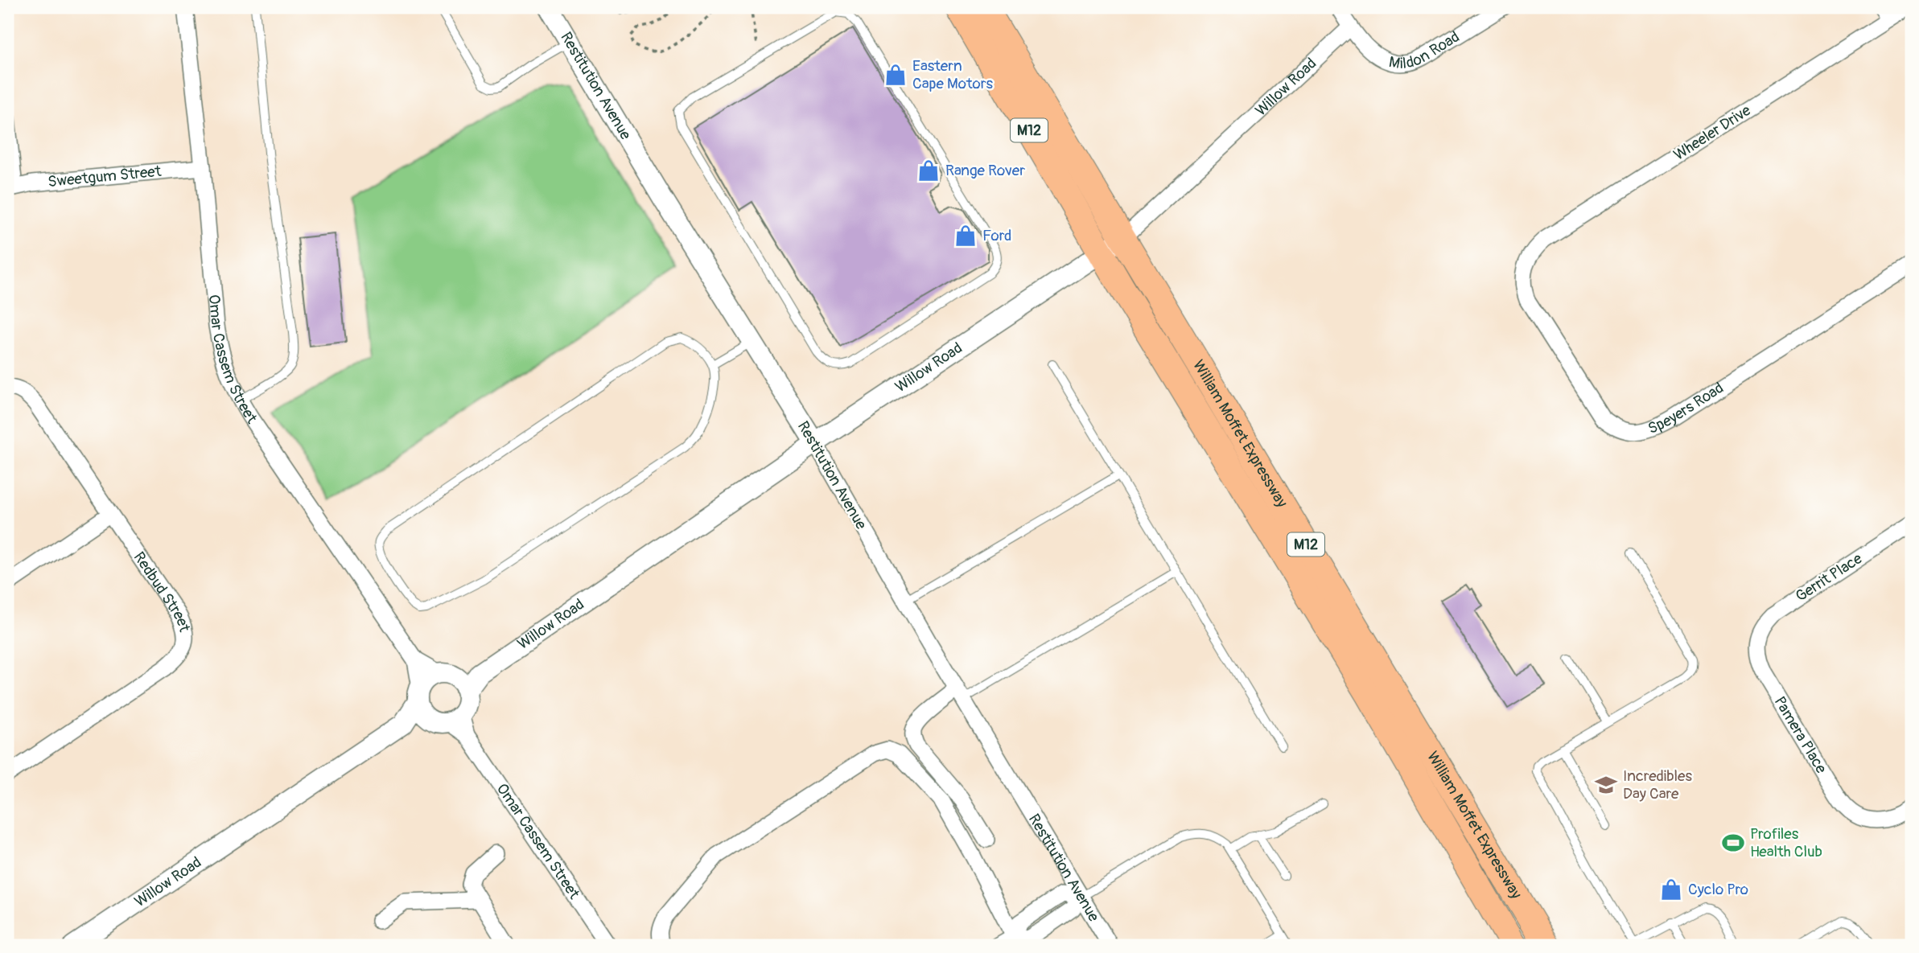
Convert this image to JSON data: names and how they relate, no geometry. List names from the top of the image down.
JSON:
{
  "streets": {
    "main road": ["M12", "William Moffet Expressway"],
    "street": [
      "Mildon Road",
      "Restitution Avenue",
      "Willow Road",
      "Wheeler Drive",
      "Sweetgum Street",
      "Omar Cassem Street",
      "Speyers Road",
      "Gerrit Place",
      "Redbud Street",
      "Pamera Place"
    ]
  },
  "crossings": [
    ["Mildon Road", "Willow Road"],
    ["Restitution Avenue", "Willow Road"],
    ["Willow Road", "Omar Cassem Street"],
    ["Willow Road", "William Moffet Expressway"],
    ["Wheeler Drive", "Speyers Road"],
    ["Sweetgum Street", "Omar Cassem Street"],
    ["Gerrit Place", "Pamera Place"]
  ],
  "places": {
    "shop": [
      "Eastern Cape Motors",
      "Range Rover",
      "Ford",
      "Cyclo Pro"
    ],
    "school or university": ["Incredibles Day Care"],
    "sports": ["Profiles Health Club"]
  }
}
